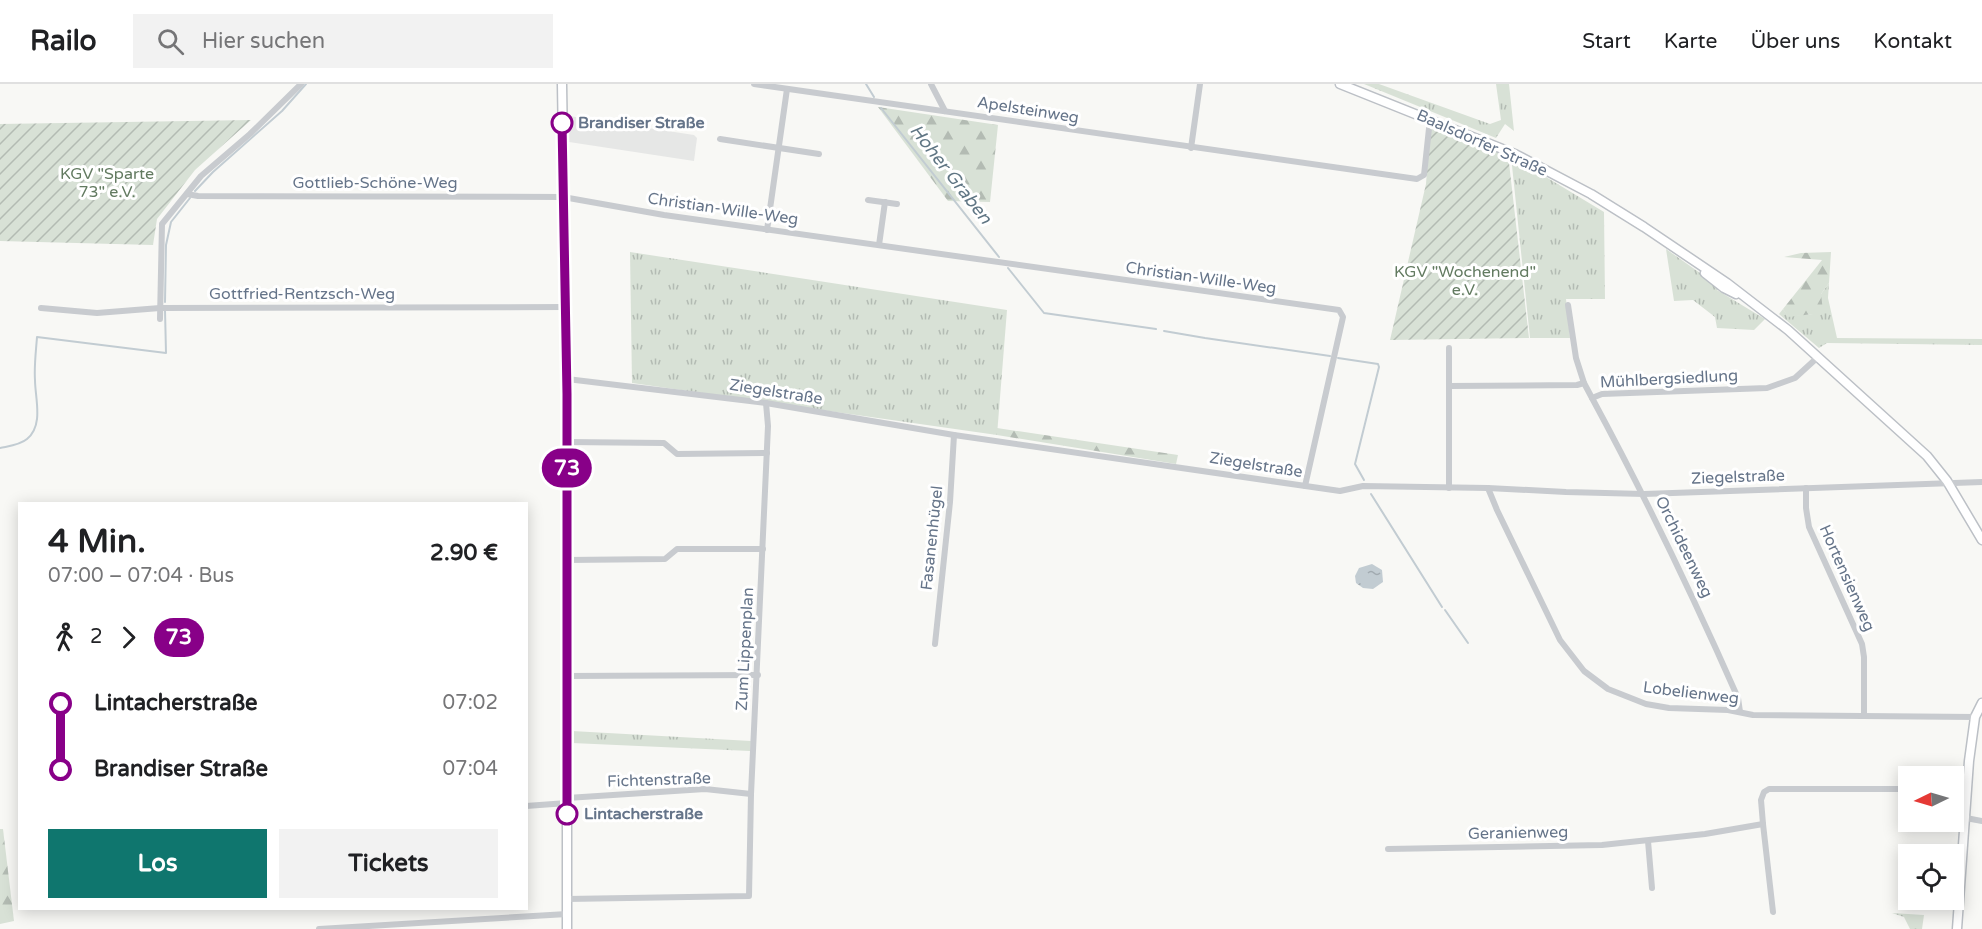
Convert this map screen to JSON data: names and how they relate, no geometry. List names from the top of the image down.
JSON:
{
  "streets": {
    "street": [
      "Apelsteinweg",
      "Baalsdorfer Straße",
      "Gottlieb-Schöne-Weg",
      "Christian-Wille-Weg",
      "Gottfried-Rentzsch-Weg",
      "Mühlbergsiedlung",
      "Ziegelstraße",
      "Fasanenhügel",
      "Orchideenweg",
      "Hortensienweg",
      "Zum Lippenplan",
      "Lobelienweg",
      "Fichtenstraße",
      "Geranienweg"
    ]
  },
  "crossings": [
    ["Apelsteinweg", "Baalsdorfer Straße"],
    ["Baalsdorfer Straße", "Mühlbergsiedlung"],
    ["Baalsdorfer Straße", "Ziegelstraße"],
    ["Gottlieb-Schöne-Weg", "Christian-Wille-Weg"],
    ["Christian-Wille-Weg", "Ziegelstraße"],
    ["Mühlbergsiedlung", "Orchideenweg"],
    ["Ziegelstraße", "Fasanenhügel"],
    ["Ziegelstraße", "Orchideenweg"],
    ["Ziegelstraße", "Hortensienweg"],
    ["Ziegelstraße", "Zum Lippenplan"],
    ["Ziegelstraße", "Lobelienweg"],
    ["Orchideenweg", "Lobelienweg"],
    ["Hortensienweg", "Lobelienweg"],
    ["Zum Lippenplan", "Fichtenstraße"]
  ],
  "water": ["Hoher Graben"],
  "parks": ["KGV \"Sparte 73\" e.V.", "KGV \"Wochenend\" e.V."],
  "places": ["Brandiser Straße", "Lintacherstraße"],
  "lines": ["bus line 73"],
  "north": "left",
  "page": {
    "header": "Railo",
    "search": "Hier suchen",
    "nav": [
      "Start",
      "Karte",
      "Über uns",
      "Kontakt"
    ],
    "on_map": "73",
    "heading": ["4 Min.", "07:00 – 07:04 · Bus", "2.90 €"],
    "legs": ["2", "73"],
    "list": [
      {
        "name": "Lintacherstraße",
        "value": "07:02"
      },
      {
        "name": "Brandiser Straße",
        "value": "07:04"
      }
    ],
    "buttons": ["Los", "Tickets"]
  }
}
